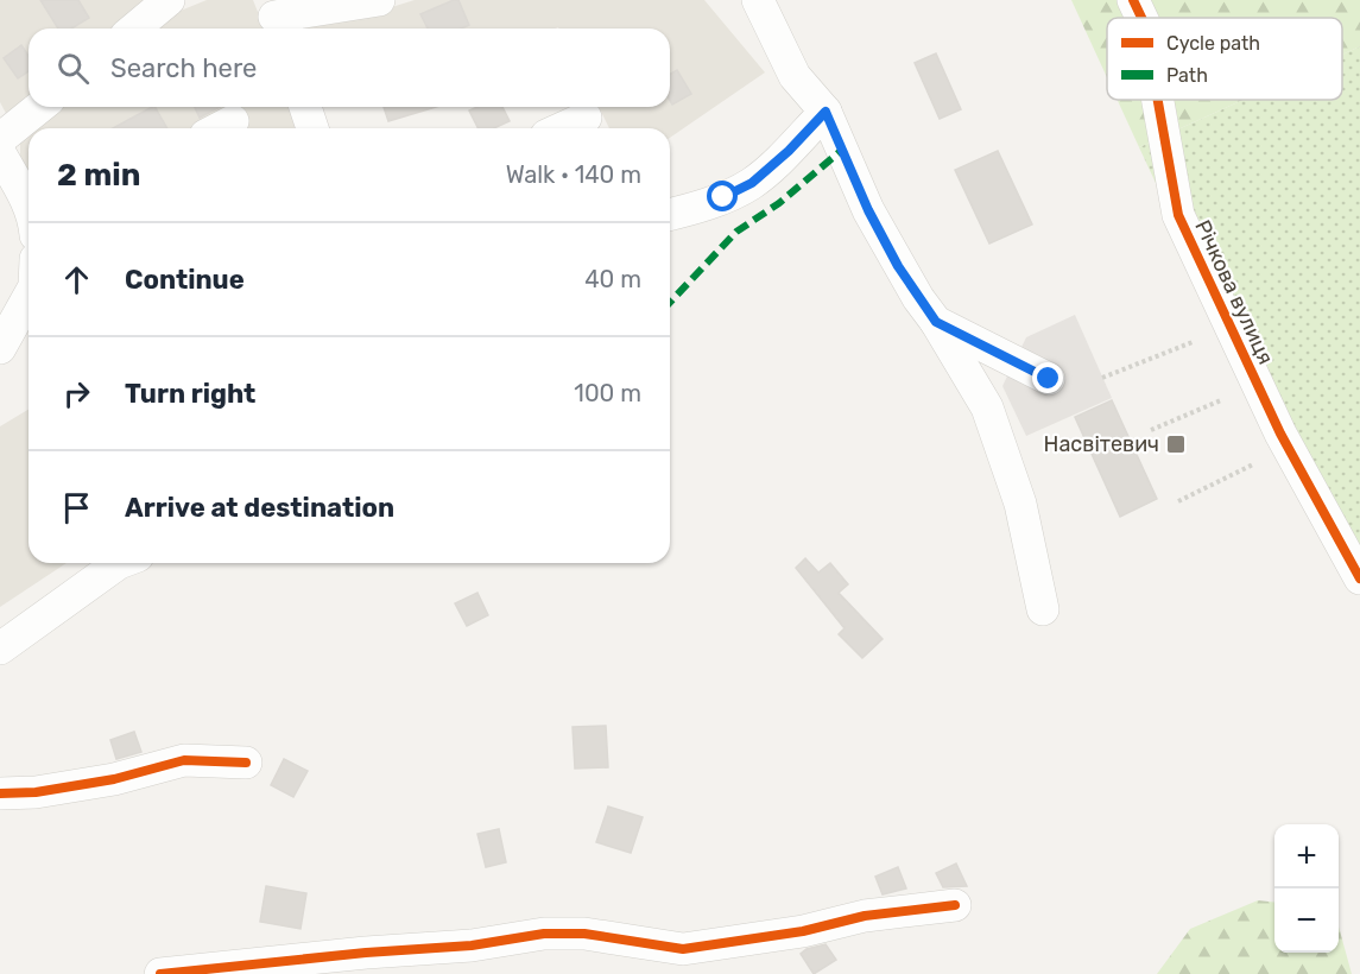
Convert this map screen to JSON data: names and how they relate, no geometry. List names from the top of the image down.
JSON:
{
  "streets": {
    "street": ["Річкова вулиця"]
  },
  "places": {
    "transit": ["Насвітевич"]
  },
  "legend": ["Cycle path", "Path"],
  "page": {
    "search": "Search here",
    "heading": ["2 min", "Walk · 140 m"],
    "list": [
      ["Continue", "40 m"],
      ["Turn right", "100 m"],
      "Arrive at destination"
    ],
    "map_buttons": ["+", "−"]
  }
}
